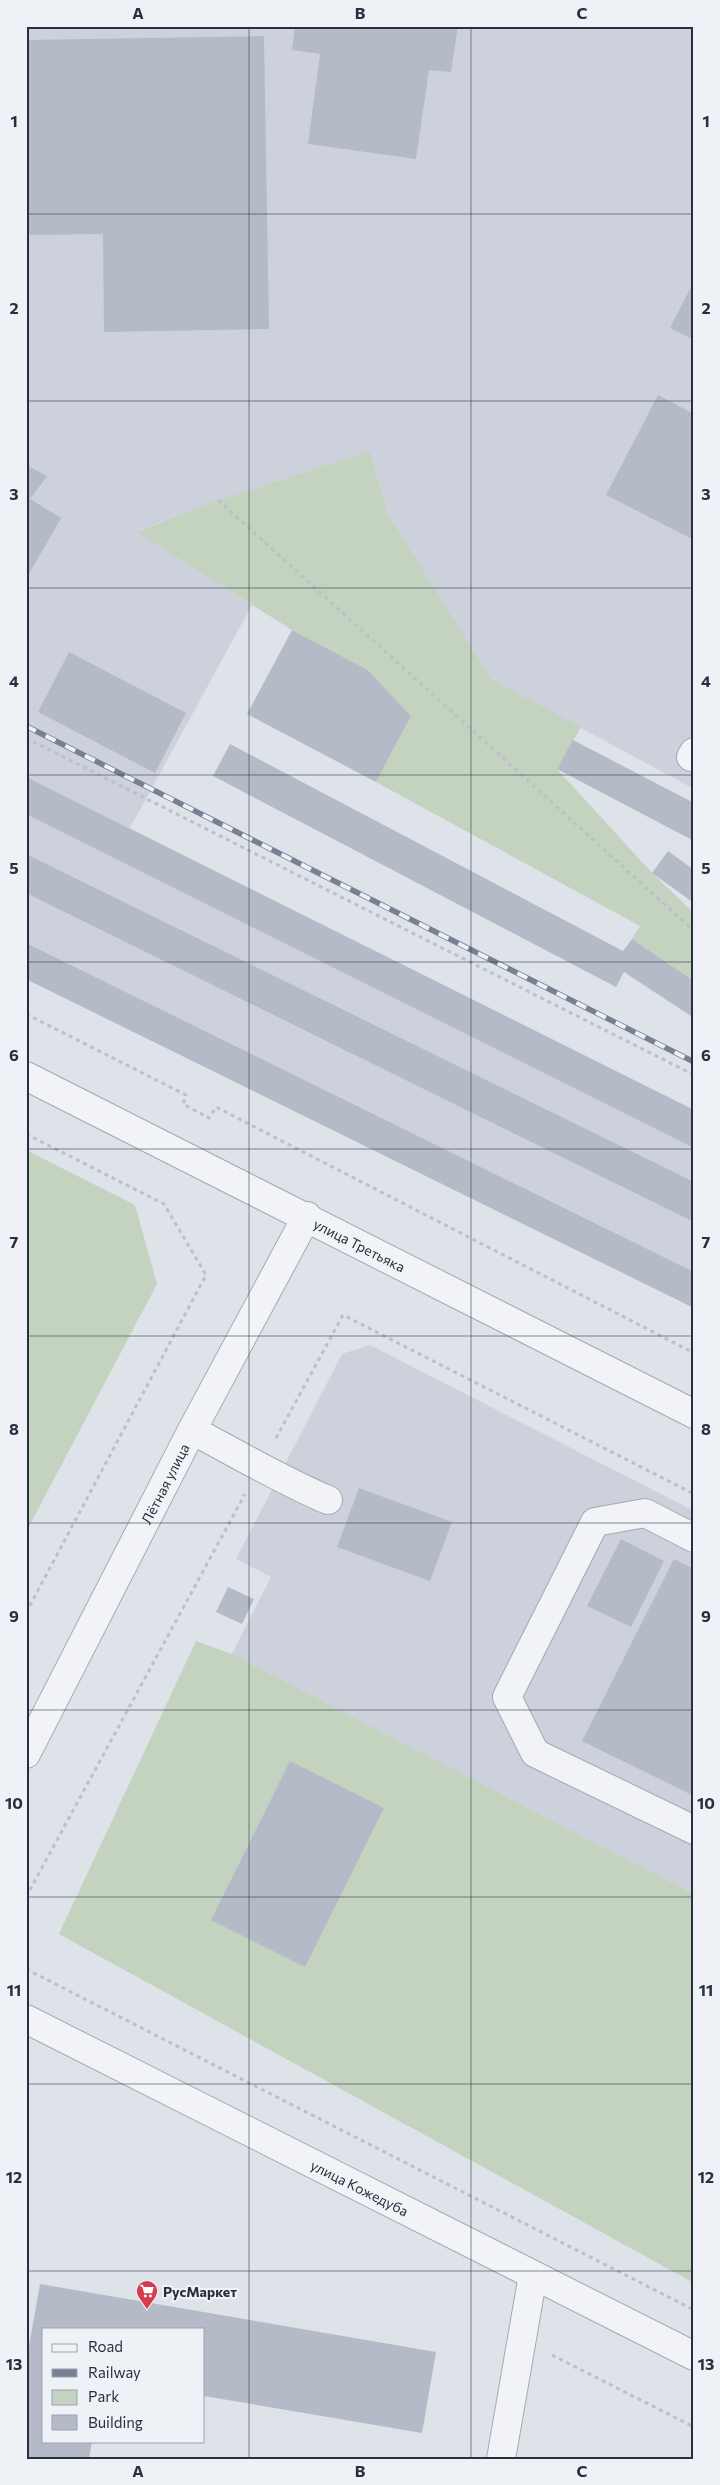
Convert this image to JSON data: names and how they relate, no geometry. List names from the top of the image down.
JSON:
{
  "streets": {
    "street": ["улица Третьяка", "Лётная улица", "улица Кожедуба"]
  },
  "crossings": [
    ["улица Третьяка", "Лётная улица"]
  ],
  "places": {
    "supermarket": ["РусМаркет"]
  },
  "legend": [
    "Road",
    "Railway",
    "Park",
    "Building"
  ],
  "grid": {
    "columns": ["A", "B", "C"],
    "rows": [
      "1",
      "2",
      "3",
      "4",
      "5",
      "6",
      "7",
      "8",
      "9",
      "10",
      "11",
      "12",
      "13"
    ]
  }
}
